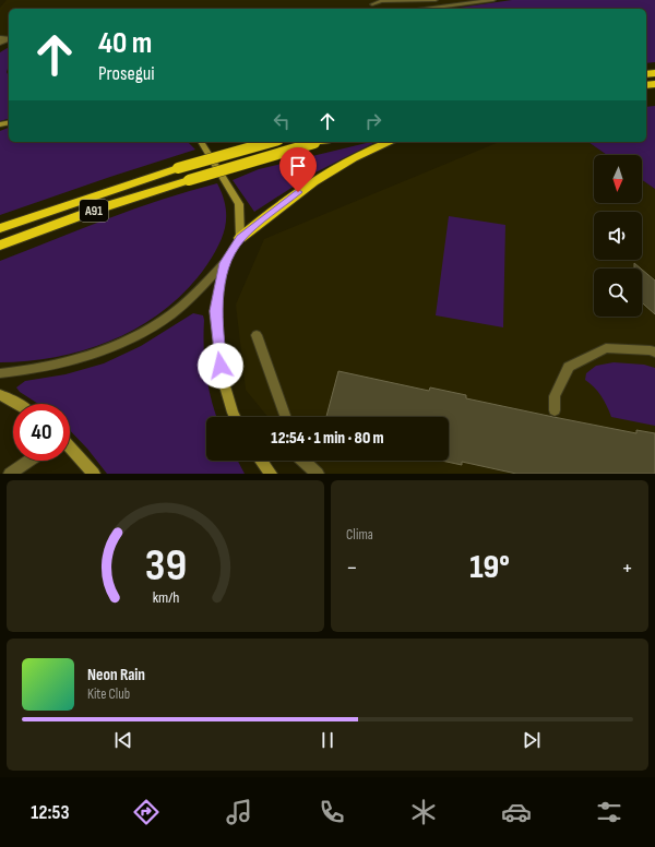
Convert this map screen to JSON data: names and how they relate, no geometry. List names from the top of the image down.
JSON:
{
  "streets": {
    "highway": ["A91"]
  },
  "north": "bottom",
  "page": {
    "turn": ["40 m", "Prosegui"],
    "limit": "40",
    "trip": "12:54 · 1 min · 80 m",
    "tile": "Clima",
    "heat": ["−", "19°", "+"],
    "song": ["Neon Rain", "Kite Club"],
    "tabs": "12:53",
    "gauge": ["39", "km/h"]
  }
}
